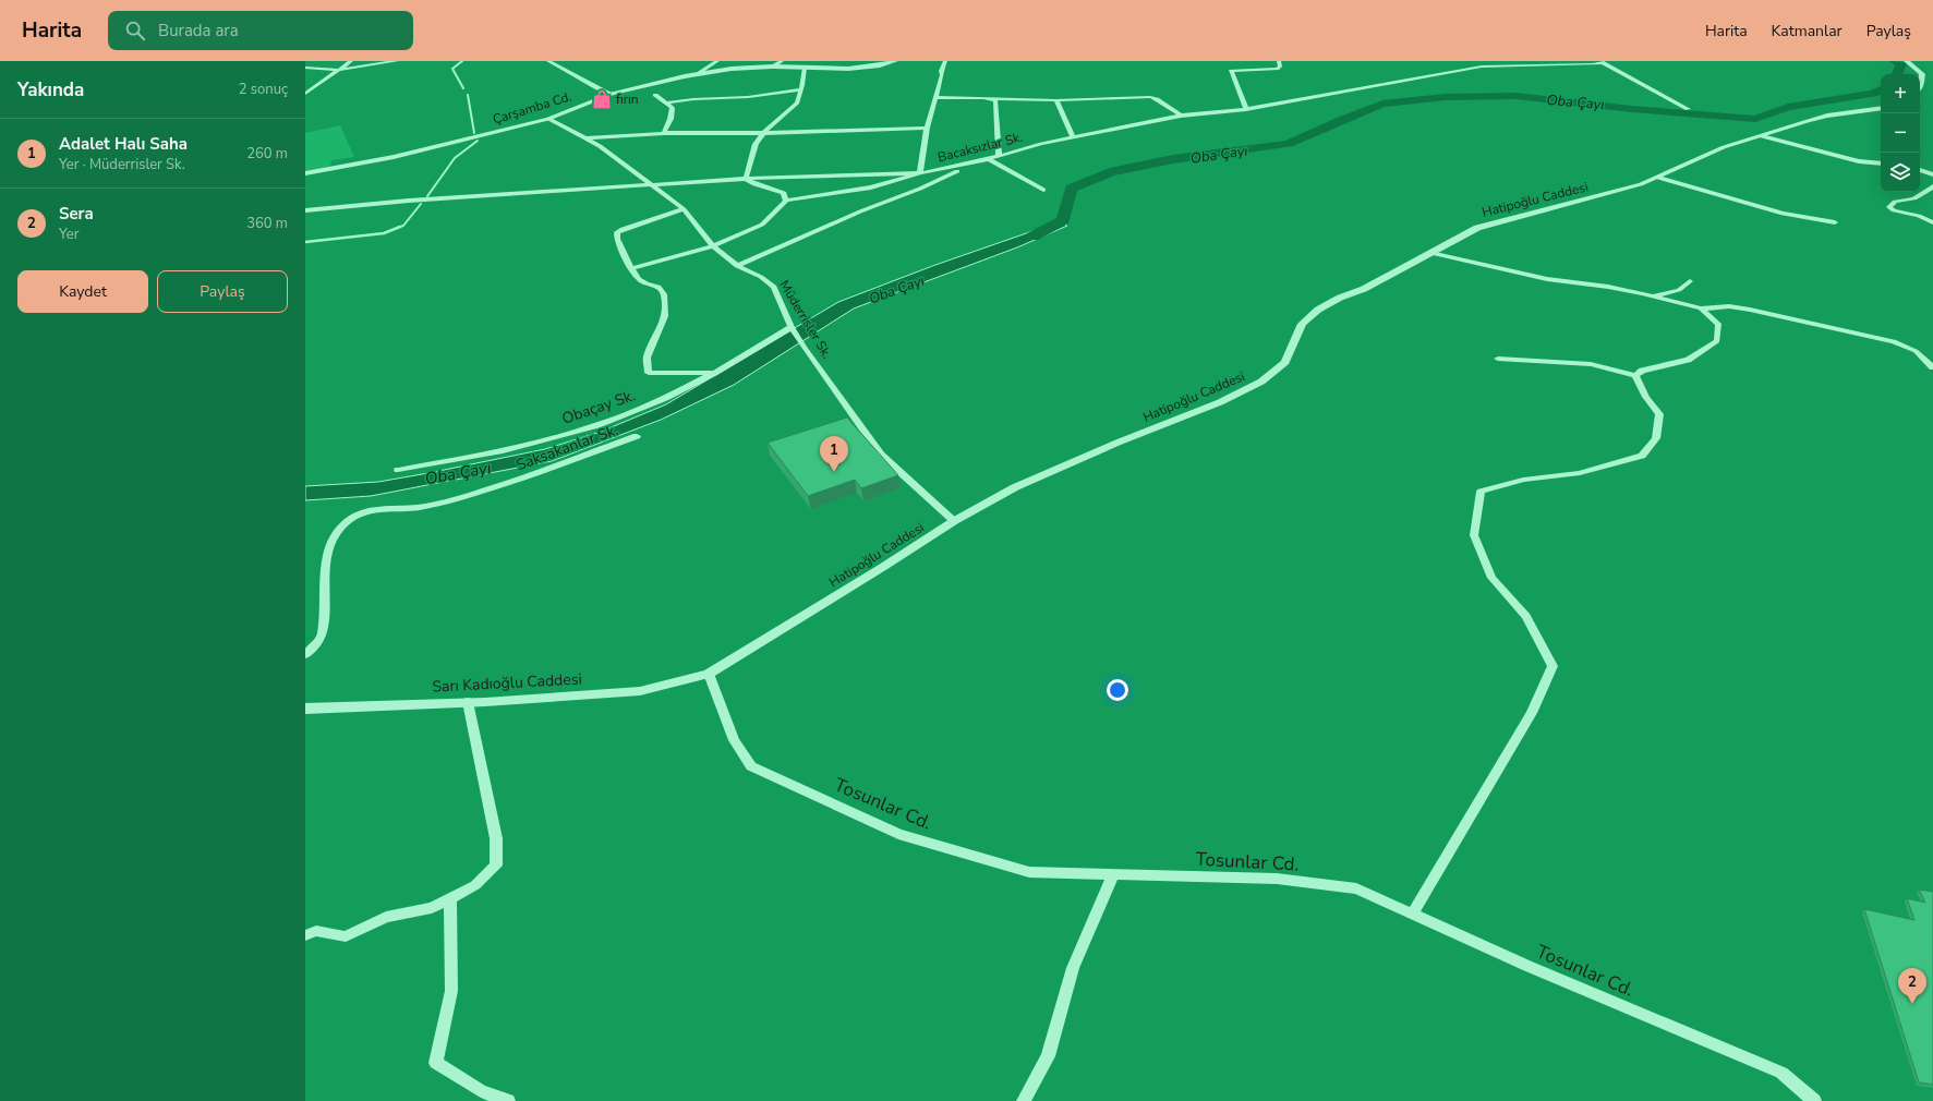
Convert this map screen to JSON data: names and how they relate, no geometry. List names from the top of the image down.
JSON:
{
  "streets": {
    "street": [
      "Çarşamba Cd.",
      "Bacaksızlar Sk.",
      "Hatipoğlu Caddesi",
      "Müderrisler Sk.",
      "Obaçay Sk.",
      "Saksakanlar Sk.",
      "Sarı Kadıoğlu Caddesi",
      "Tosunlar Cd."
    ]
  },
  "crossings": [
    ["Çarşamba Cd.", "Müderrisler Sk."],
    ["Hatipoğlu Caddesi", "Müderrisler Sk."],
    ["Hatipoğlu Caddesi", "Sarı Kadıoğlu Caddesi"],
    ["Hatipoğlu Caddesi", "Tosunlar Cd."],
    ["Müderrisler Sk.", "Obaçay Sk."],
    ["Sarı Kadıoğlu Caddesi", "Tosunlar Cd."]
  ],
  "water": ["Oba Çayı"],
  "places": {
    "shop": ["fırın"]
  },
  "page": {
    "header": "Harita",
    "search": "Burada ara",
    "nav": ["Harita", "Katmanlar", "Paylaş"],
    "heading": ["Yakında", "2 sonuç"],
    "map_buttons": ["+", "−"],
    "list": [
      {
        "mark": "1",
        "name": "Adalet Halı Saha",
        "note": "Yer · Müderrisler Sk.",
        "value": "260 m"
      },
      {
        "mark": "2",
        "name": "Sera",
        "note": "Yer",
        "value": "360 m"
      }
    ],
    "buttons": ["Kaydet", "Paylaş"],
    "pins": ["1", "2"]
  }
}
